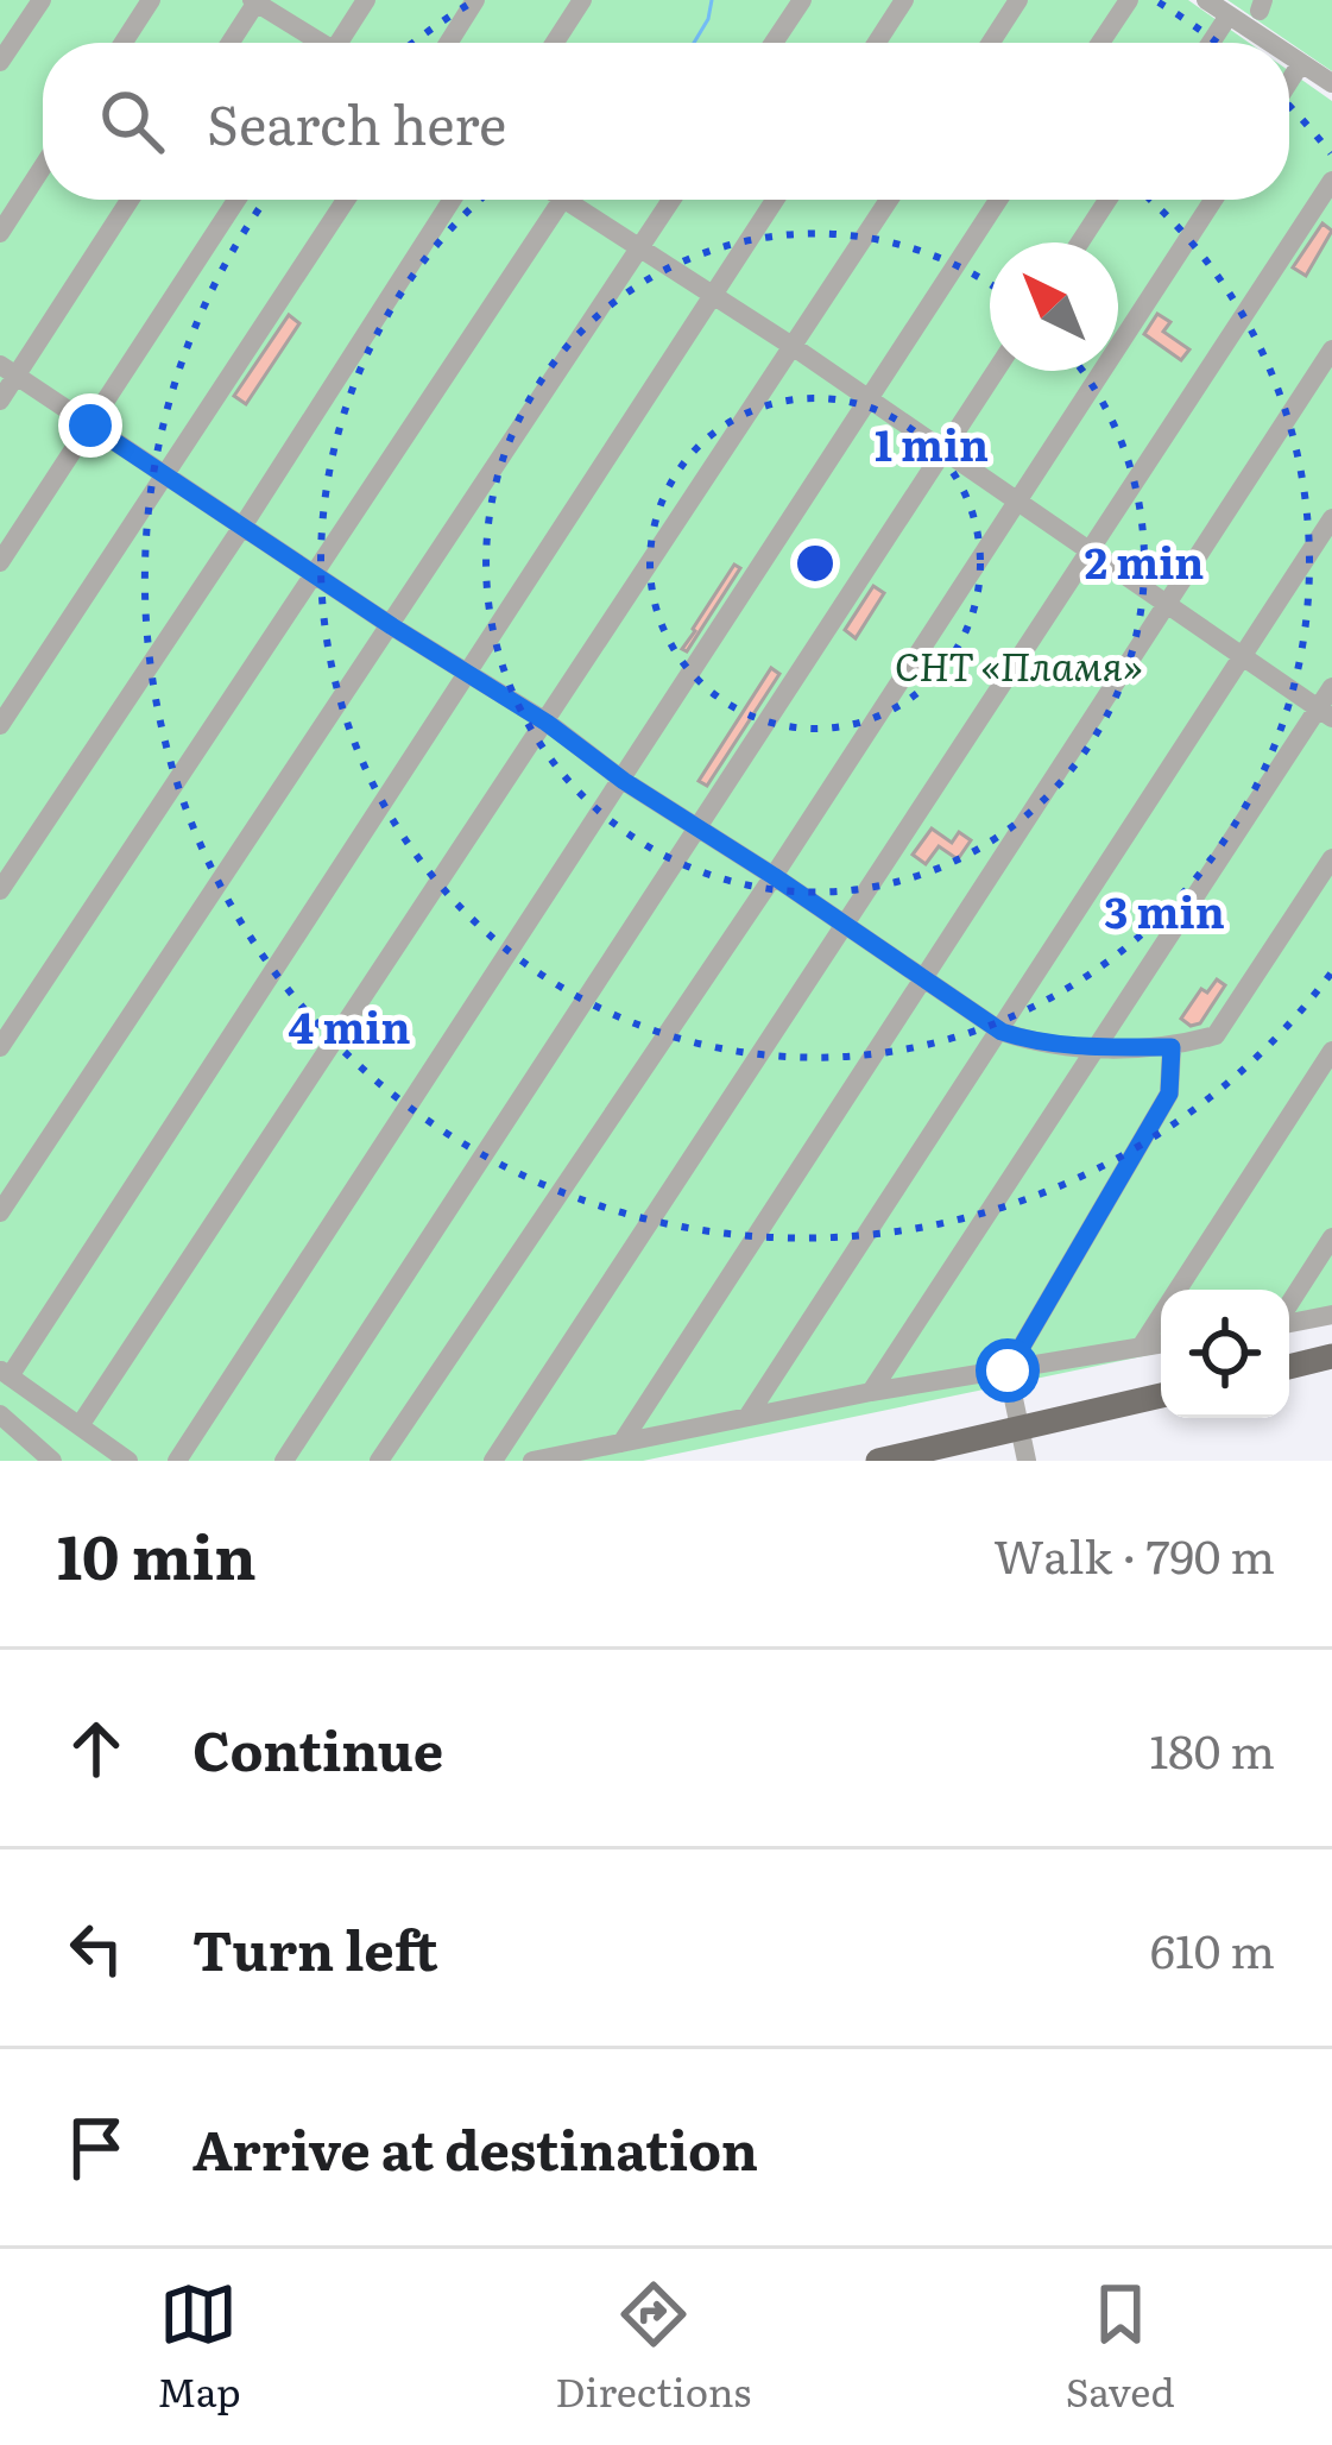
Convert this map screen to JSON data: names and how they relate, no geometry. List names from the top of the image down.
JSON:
{
  "parks": ["СНТ «Пламя»"],
  "north": "top left",
  "page": {
    "search": "Search here",
    "heading": ["10 min", "Walk · 790 m"],
    "list": [
      ["Continue", "180 m"],
      ["Turn left", "610 m"],
      "Arrive at destination"
    ],
    "nav": ["Map", "Directions", "Saved"]
  },
  "rings": [
    "1 min",
    "2 min",
    "3 min",
    "4 min"
  ]
}
